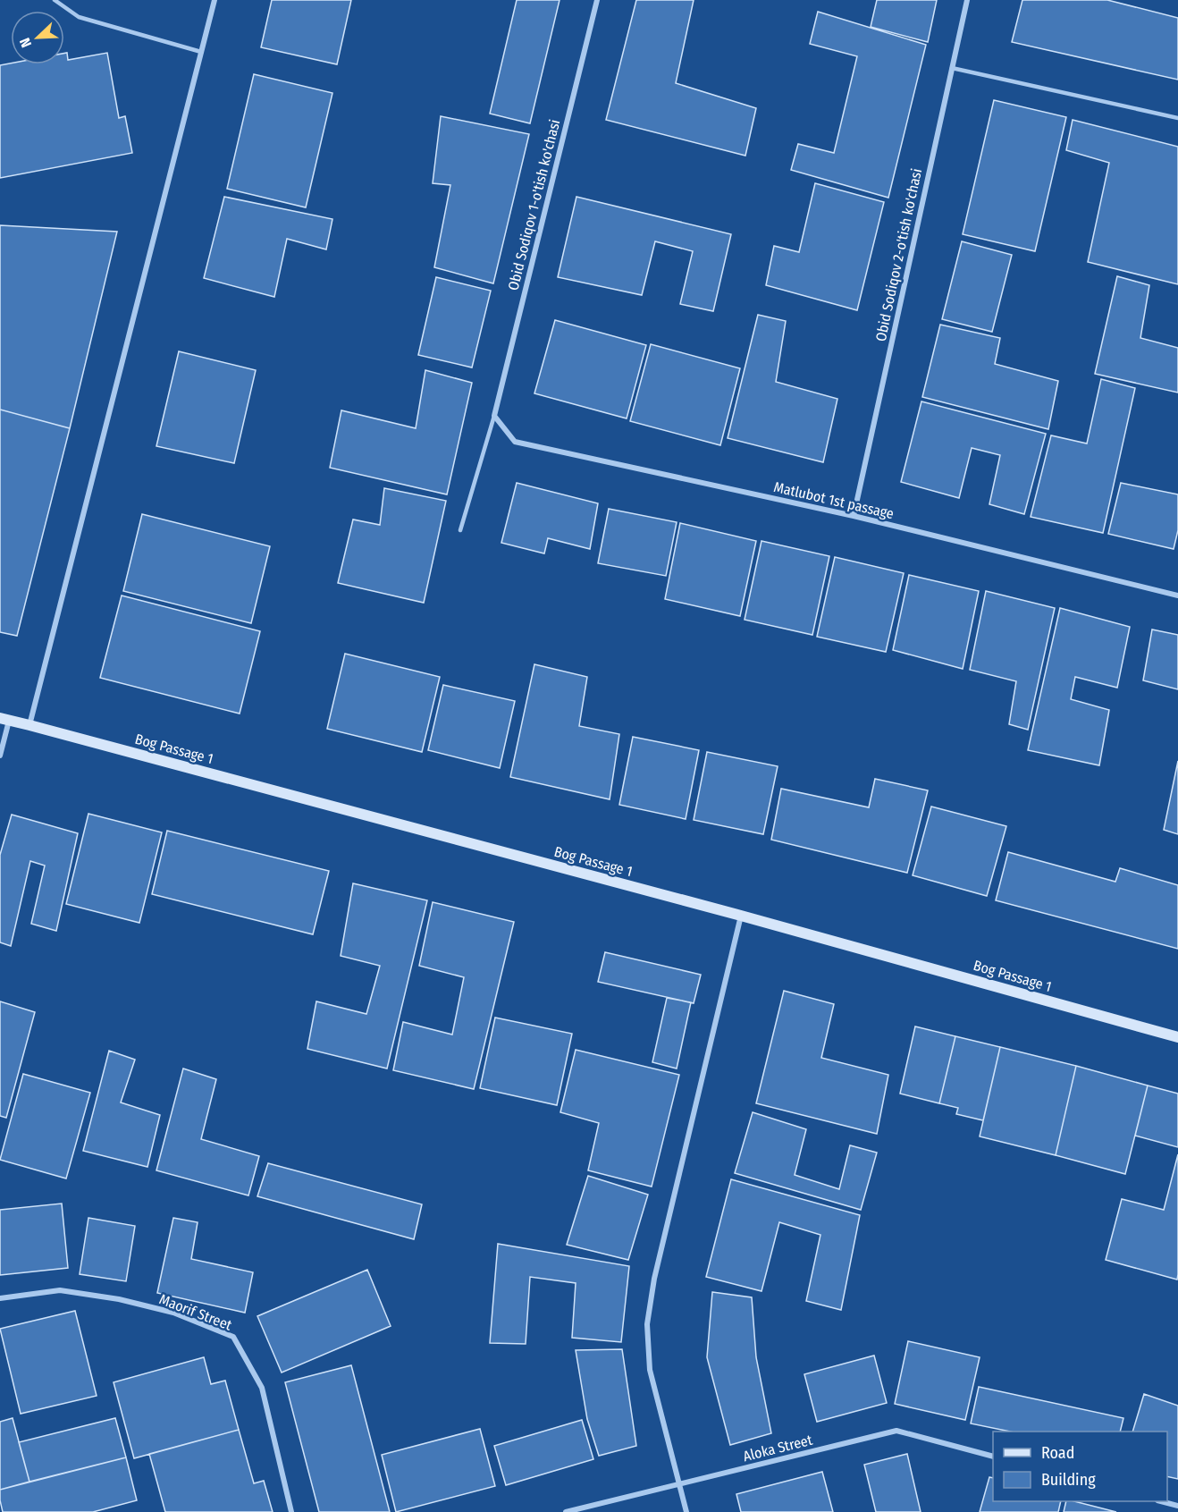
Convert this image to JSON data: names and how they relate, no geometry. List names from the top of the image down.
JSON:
{
  "streets": {
    "street": [
      "Obid Sodiqov 1-o'tish ko'chasi",
      "Obid Sodiqov 2-o'tish ko'chasi",
      "Matlubot 1st passage",
      "Bog Passage 1",
      "Maorif Street",
      "Aloka Street"
    ]
  },
  "crossings": [
    ["Obid Sodiqov 1-o'tish ko'chasi", "Matlubot 1st passage"],
    ["Obid Sodiqov 2-o'tish ko'chasi", "Matlubot 1st passage"]
  ],
  "legend": ["Road", "Building"],
  "north": "bottom left"
}
